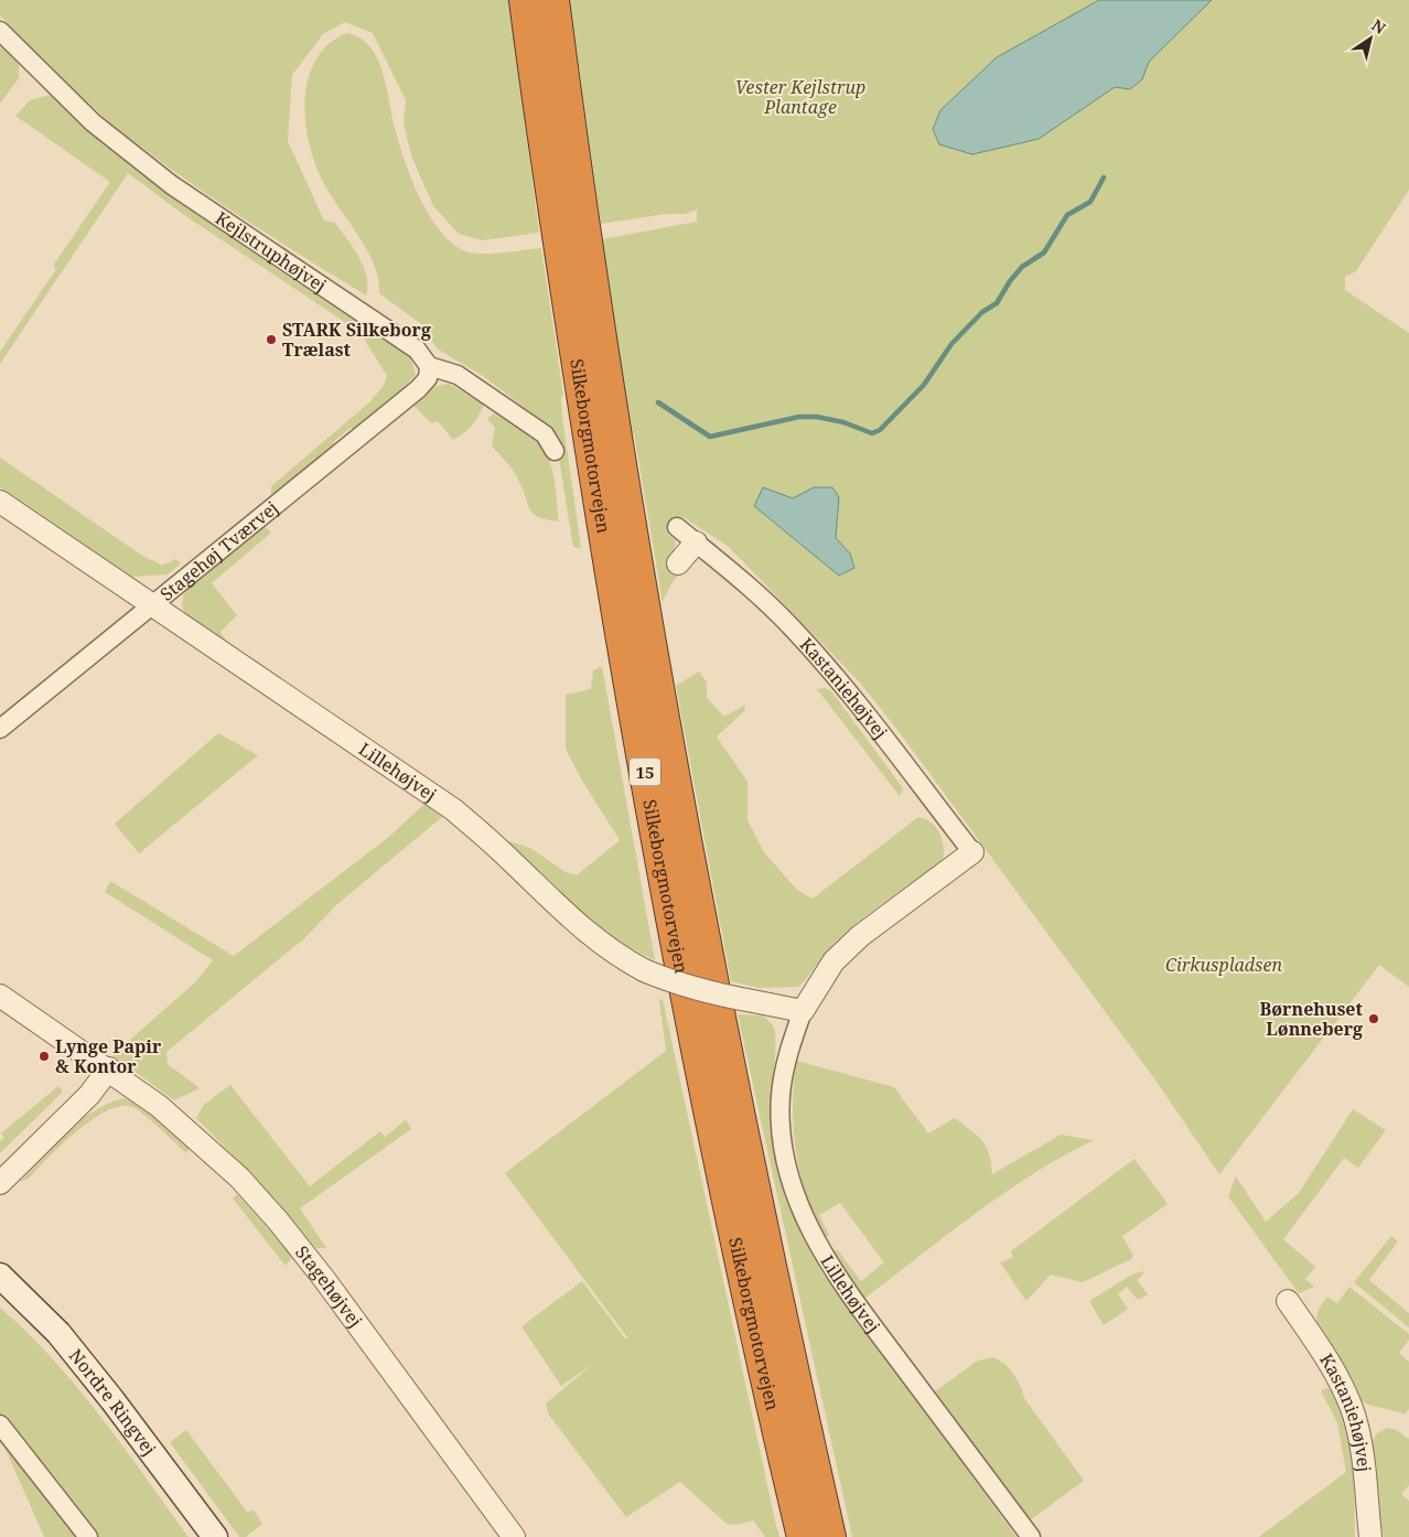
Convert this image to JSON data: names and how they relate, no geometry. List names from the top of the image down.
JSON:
{
  "streets": {
    "highway": ["Silkeborgmotorvejen", "15"],
    "main road": ["Nordre Ringvej"],
    "street": [
      "Kejlstruphøjvej",
      "Stagehøj Tværvej",
      "Kastaniehøjvej",
      "Lillehøjvej",
      "Stagehøjvej"
    ]
  },
  "crossings": [
    ["Kejlstruphøjvej", "Stagehøj Tværvej"],
    ["Stagehøj Tværvej", "Lillehøjvej"],
    ["Kastaniehøjvej", "Lillehøjvej"]
  ],
  "parks": ["Vester Kejlstrup Plantage", "Cirkuspladsen"],
  "places": ["STARK Silkeborg Trælast", "Børnehuset Lønneberg", "Lynge Papir & Kontor"],
  "north": "top right"
}
